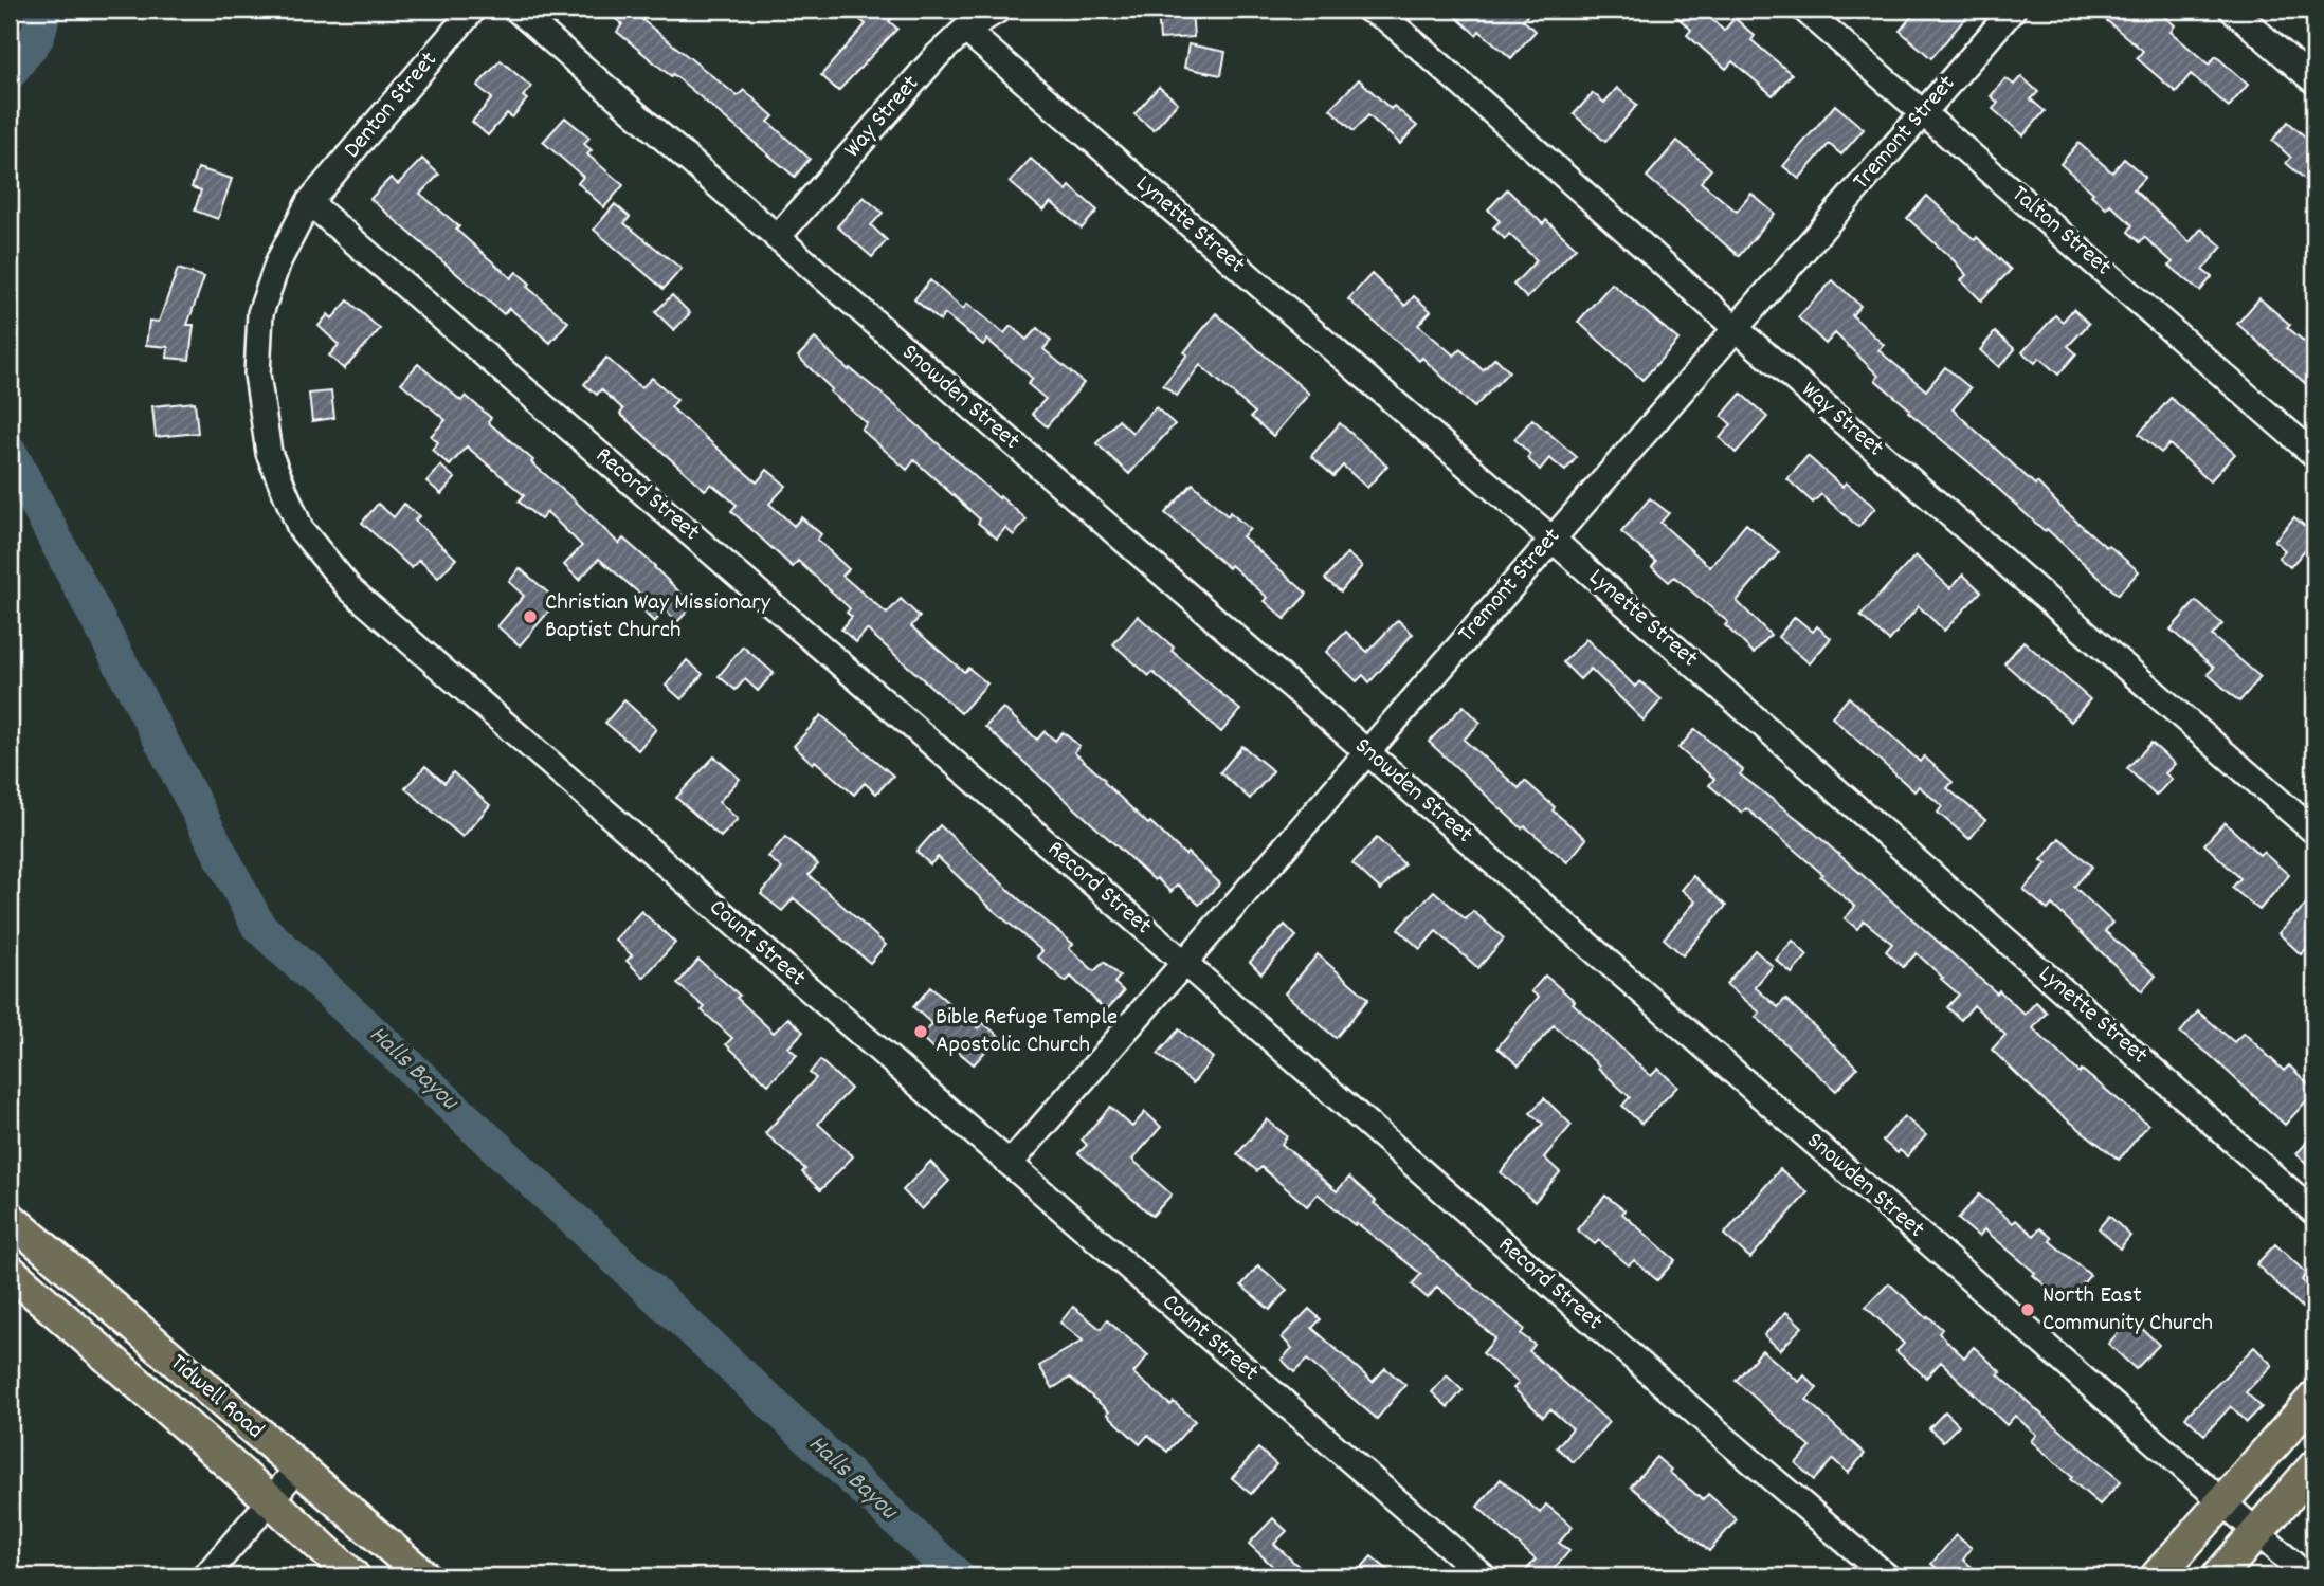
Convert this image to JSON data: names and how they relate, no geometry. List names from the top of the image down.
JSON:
{
  "streets": {
    "main road": ["Tidwell Road"],
    "street": [
      "Denton Street",
      "Way Street",
      "Tremont Street",
      "Lynette Street",
      "Talton Street",
      "Snowden Street",
      "Record Street",
      "Count Street"
    ]
  },
  "crossings": [
    ["Denton Street", "Record Street"],
    ["Denton Street", "Count Street"],
    ["Way Street", "Tremont Street"],
    ["Way Street", "Lynette Street"],
    ["Way Street", "Snowden Street"],
    ["Tremont Street", "Lynette Street"],
    ["Tremont Street", "Talton Street"],
    ["Tremont Street", "Snowden Street"],
    ["Tremont Street", "Record Street"],
    ["Tremont Street", "Count Street"],
    ["Record Street", "Count Street"]
  ],
  "water": ["Halls Bayou"],
  "places": ["Christian Way Missionary Baptist Church", "Bible Refuge Temple Apostolic Church", "North East Community Church"]
}
